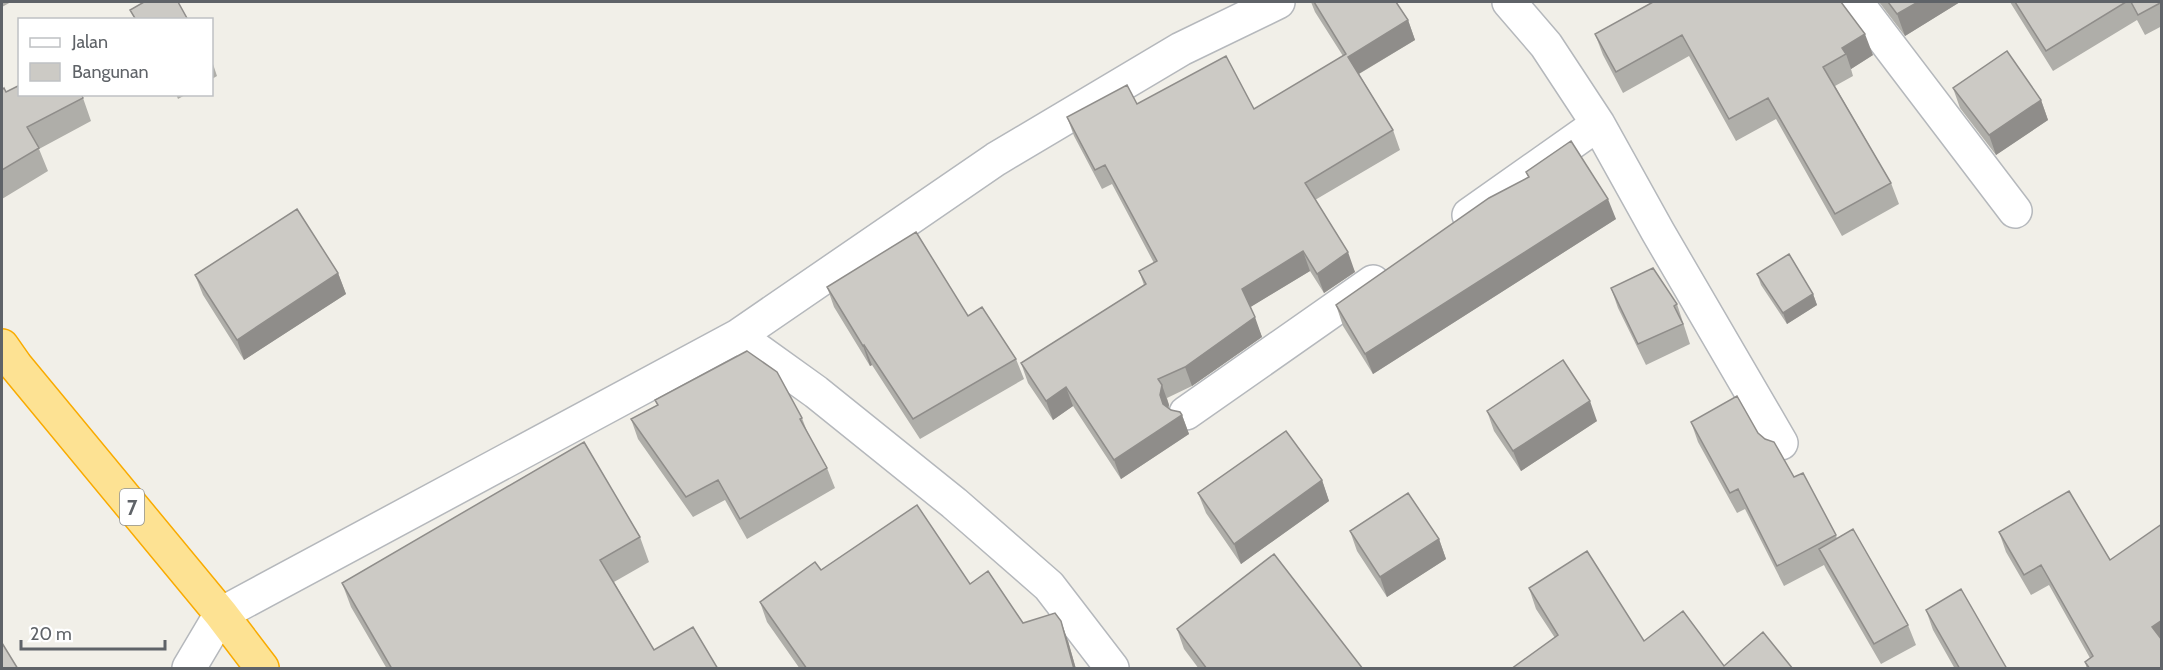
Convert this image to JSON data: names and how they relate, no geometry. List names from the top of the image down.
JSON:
{
  "streets": {
    "highway": ["7"]
  },
  "legend": ["Jalan", "Bangunan"],
  "scale_bar": "20 m"
}
